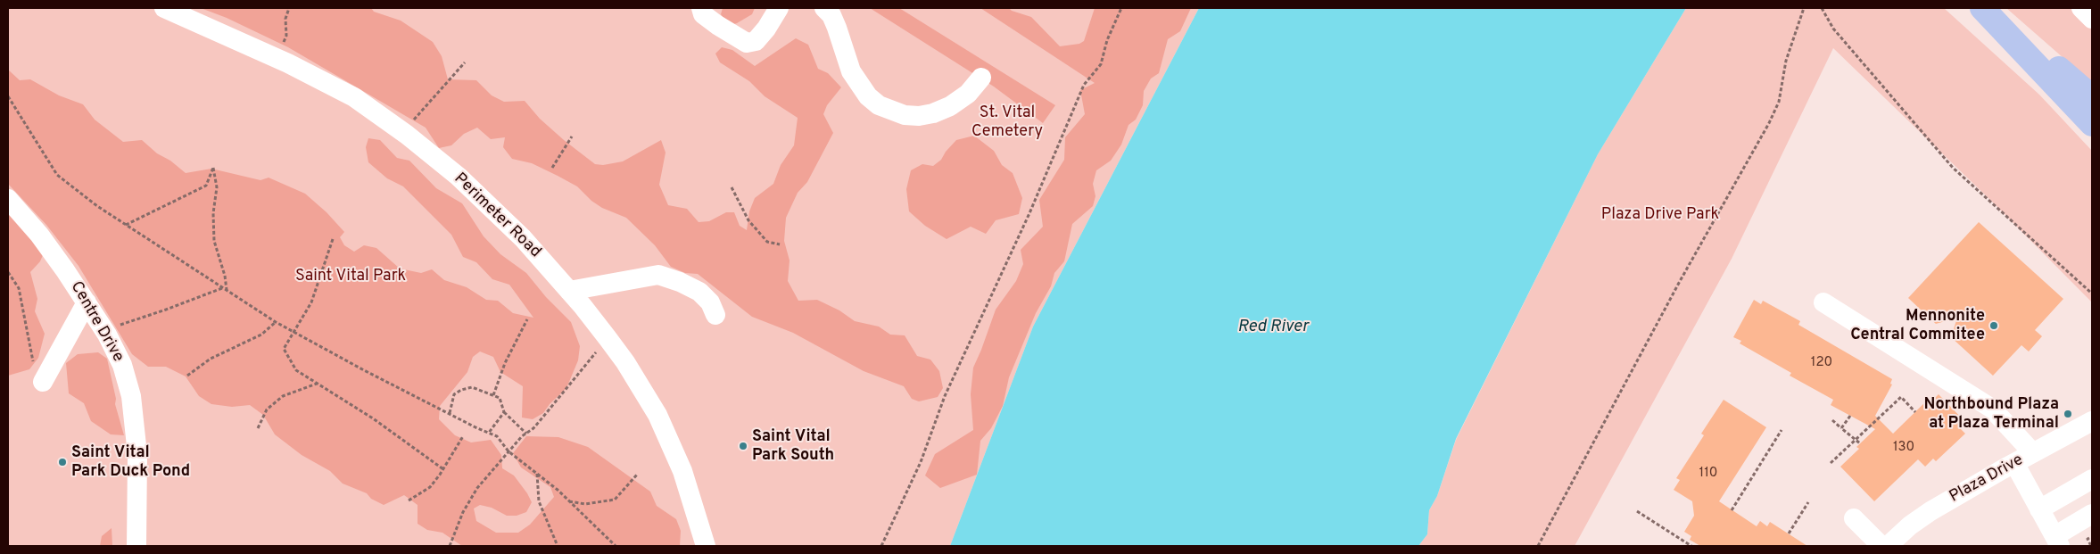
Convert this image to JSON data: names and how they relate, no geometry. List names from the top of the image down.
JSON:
{
  "streets": {
    "street": ["Perimeter Road", "Centre Drive", "Plaza Drive"]
  },
  "water": ["Red River"],
  "parks": ["St. Vital Cemetery", "Plaza Drive Park", "Saint Vital Park"],
  "places": [
    "Mennonite Central Commitee",
    "Northbound Plaza at Plaza Terminal",
    "Saint Vital Park South",
    "Saint Vital Park Duck Pond"
  ],
  "house_numbers": ["120", "130", "110"]
}
